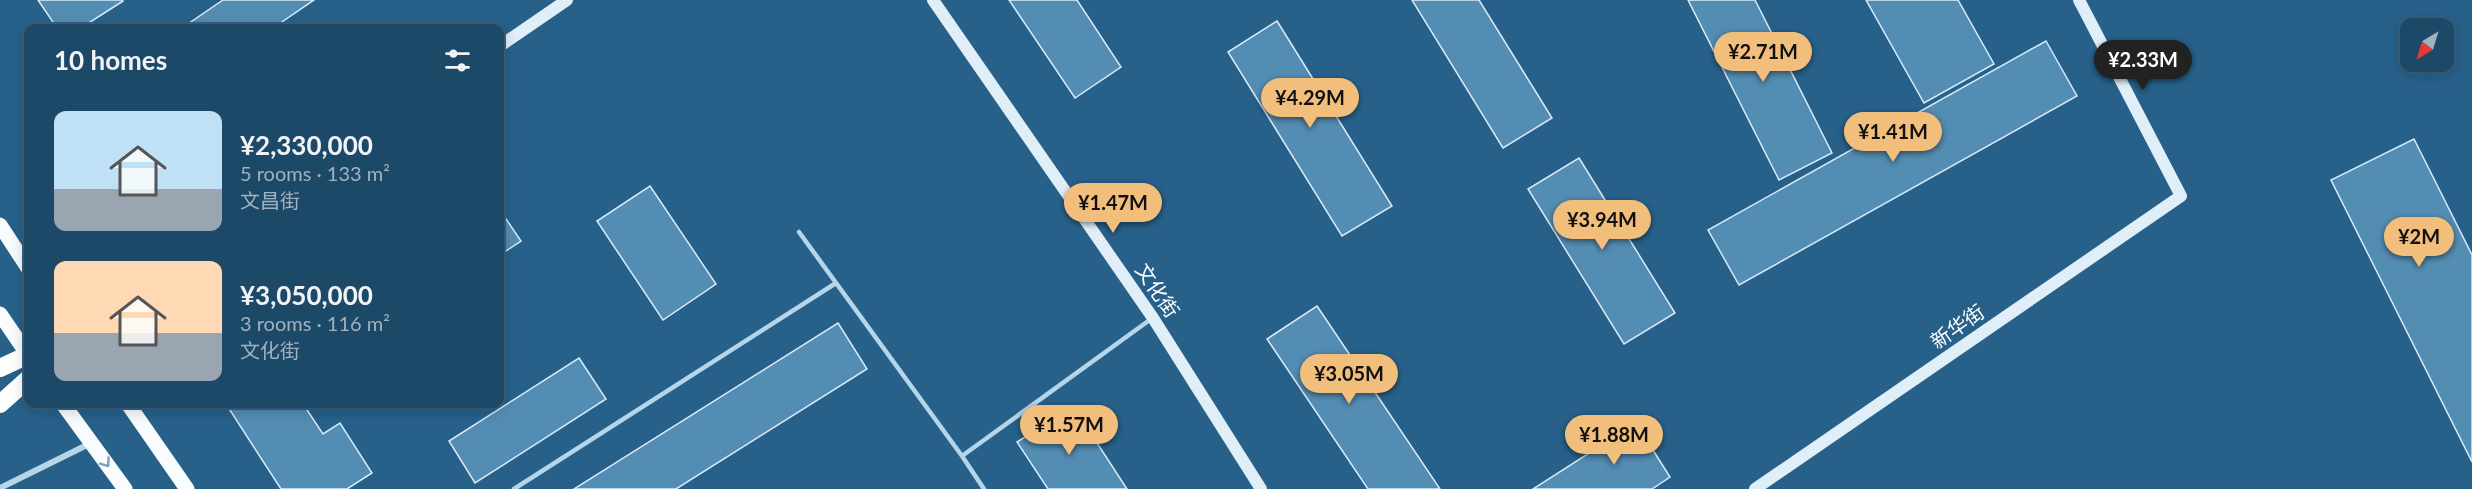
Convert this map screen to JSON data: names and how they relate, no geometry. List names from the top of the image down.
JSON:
{
  "streets": {
    "street": ["文化街", "新华街"]
  },
  "north": "bottom left",
  "page": {
    "heading": "10 homes",
    "price": [
      "¥2.71M",
      "¥2.33M",
      "¥4.29M",
      "¥1.41M",
      "¥1.47M",
      "¥3.94M",
      "¥2M",
      "¥3.05M",
      "¥1.57M",
      "¥1.88M"
    ],
    "list": [
      {
        "name": "¥2,330,000",
        "note": "5 rooms · 133 m² · 文昌街"
      },
      {
        "name": "¥3,050,000",
        "note": "3 rooms · 116 m² · 文化街"
      }
    ]
  }
}
